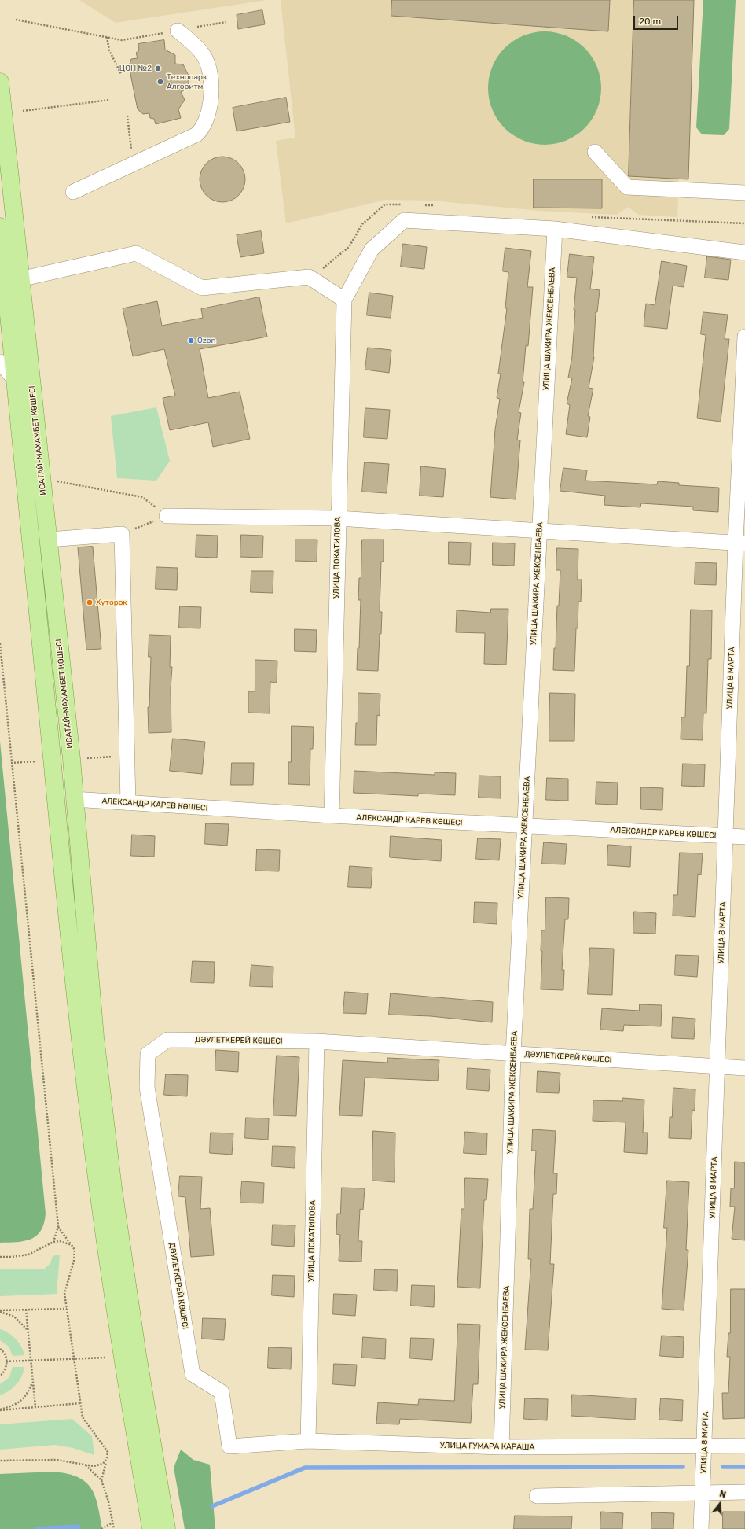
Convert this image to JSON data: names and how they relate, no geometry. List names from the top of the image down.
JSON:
{
  "streets": {
    "main road": ["ИСАТАЙ-МАХАМБЕТ КӨШЕСІ"],
    "street": [
      "УЛИЦА ШАКИРА ЖЕКСЕНБАЕВА",
      "УЛИЦА ПОКАТИЛОВА",
      "УЛИЦА 8 МАРТА",
      "АЛЕКСАНДР КАРЕВ КӨШЕСІ",
      "ДӘУЛЕТКЕРЕЙ КӨШЕСІ",
      "УЛИЦА ГУМАРА КАРАША"
    ]
  },
  "crossings": [
    ["УЛИЦА ШАКИРА ЖЕКСЕНБАЕВА", "АЛЕКСАНДР КАРЕВ КӨШЕСІ"],
    ["УЛИЦА ШАКИРА ЖЕКСЕНБАЕВА", "ДӘУЛЕТКЕРЕЙ КӨШЕСІ"],
    ["УЛИЦА ШАКИРА ЖЕКСЕНБАЕВА", "УЛИЦА ГУМАРА КАРАША"],
    ["ИСАТАЙ-МАХАМБЕТ КӨШЕСІ", "АЛЕКСАНДР КАРЕВ КӨШЕСІ"],
    ["УЛИЦА ПОКАТИЛОВА", "АЛЕКСАНДР КАРЕВ КӨШЕСІ"],
    ["УЛИЦА ПОКАТИЛОВА", "ДӘУЛЕТКЕРЕЙ КӨШЕСІ"],
    ["УЛИЦА ПОКАТИЛОВА", "УЛИЦА ГУМАРА КАРАША"],
    ["УЛИЦА 8 МАРТА", "АЛЕКСАНДР КАРЕВ КӨШЕСІ"],
    ["УЛИЦА 8 МАРТА", "ДӘУЛЕТКЕРЕЙ КӨШЕСІ"],
    ["УЛИЦА 8 МАРТА", "УЛИЦА ГУМАРА КАРАША"],
    ["ДӘУЛЕТКЕРЕЙ КӨШЕСІ", "УЛИЦА ГУМАРА КАРАША"]
  ],
  "places": [
    "ЦОН №2",
    "Технопарк Алгоритм",
    "Ozon",
    "Хуторок"
  ],
  "scale_bar": "20 m",
  "north": "top"
}
